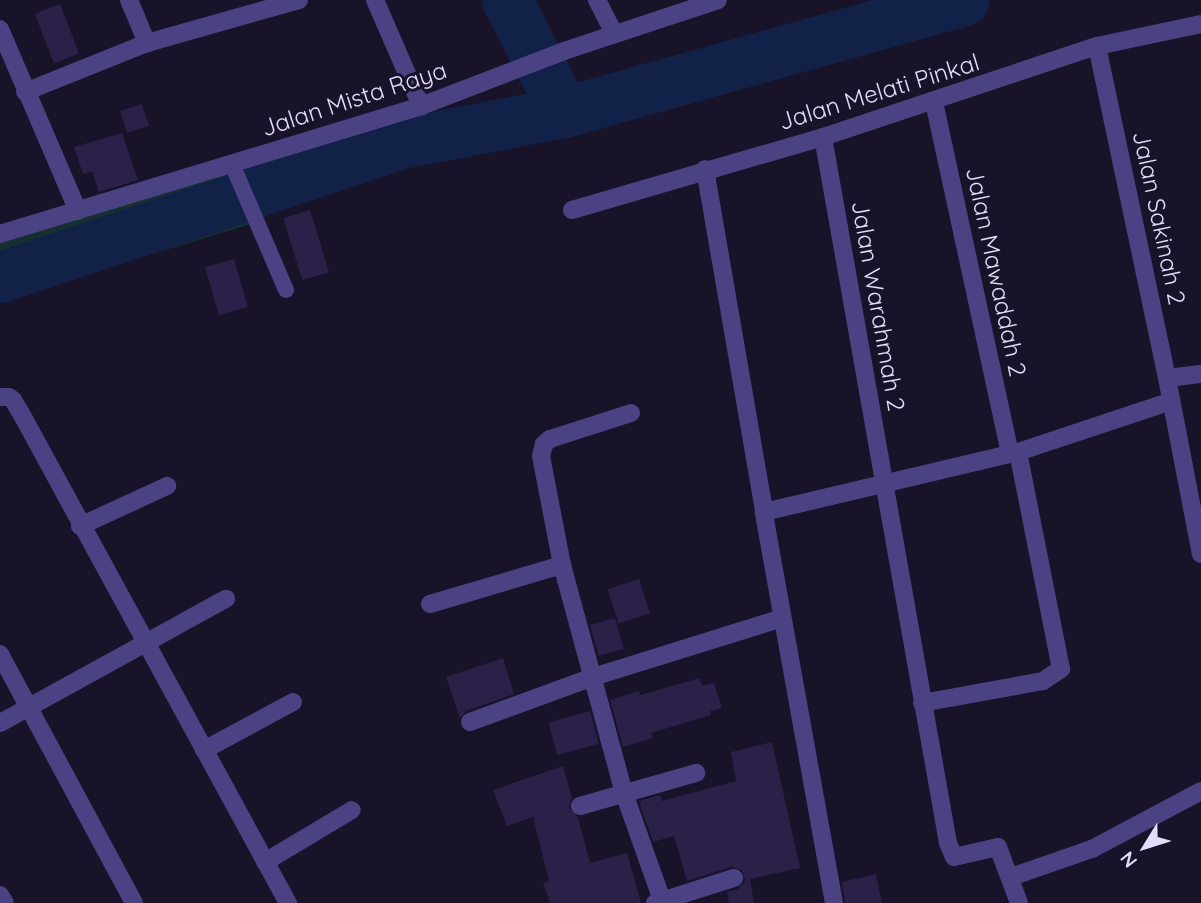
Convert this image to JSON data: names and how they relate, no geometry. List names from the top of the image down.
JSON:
{
  "streets": {
    "street": [
      "Jalan Melati Pinkal",
      "Jalan Mista Raya",
      "Jalan Sakinah 2",
      "Jalan Mawaddah 2",
      "Jalan Warahmah 2"
    ]
  },
  "crossings": [
    ["Jalan Melati Pinkal", "Jalan Sakinah 2"],
    ["Jalan Melati Pinkal", "Jalan Mawaddah 2"],
    ["Jalan Melati Pinkal", "Jalan Warahmah 2"],
    ["Jalan Mawaddah 2", "Jalan Warahmah 2"]
  ],
  "north": "bottom left"
}
